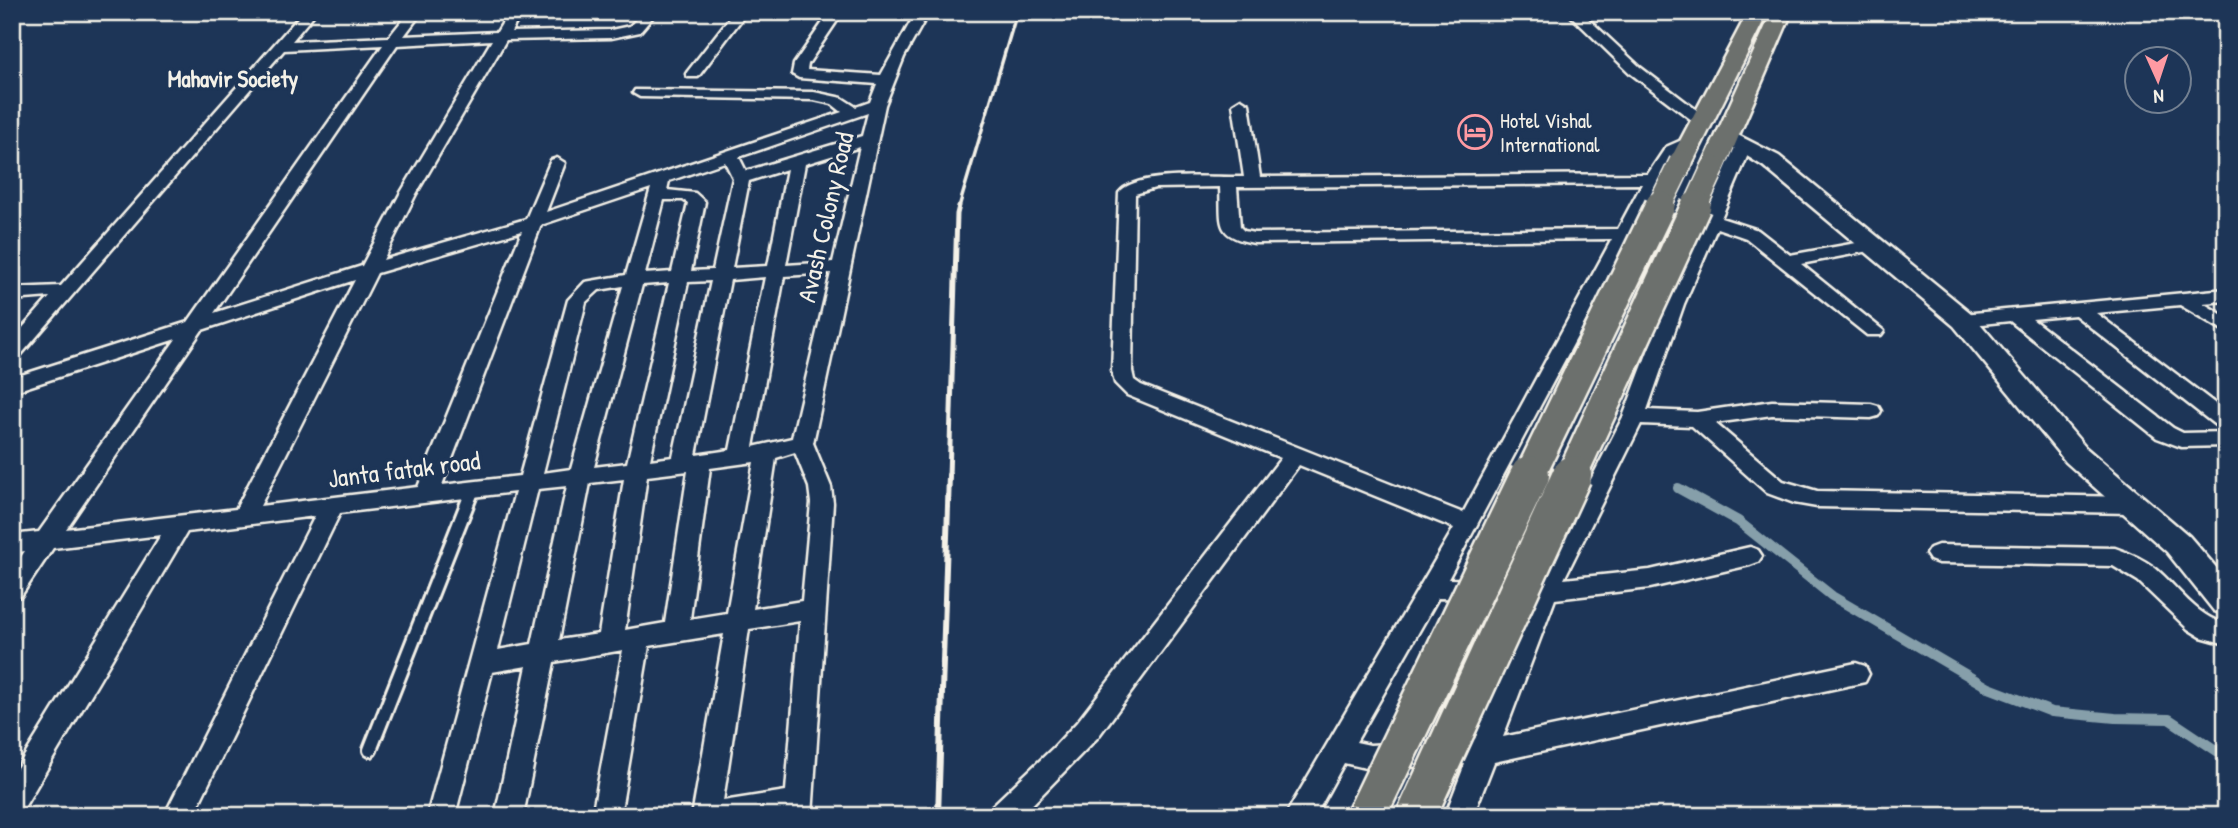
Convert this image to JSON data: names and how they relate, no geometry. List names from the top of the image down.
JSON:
{
  "streets": {
    "street": ["Avash Colony Road", "Janta fatak road"]
  },
  "crossings": [
    ["Avash Colony Road", "Janta fatak road"]
  ],
  "districts": ["Mahavir Society"],
  "places": {
    "hotel": ["Hotel Vishal International"]
  },
  "north": "bottom"
}
